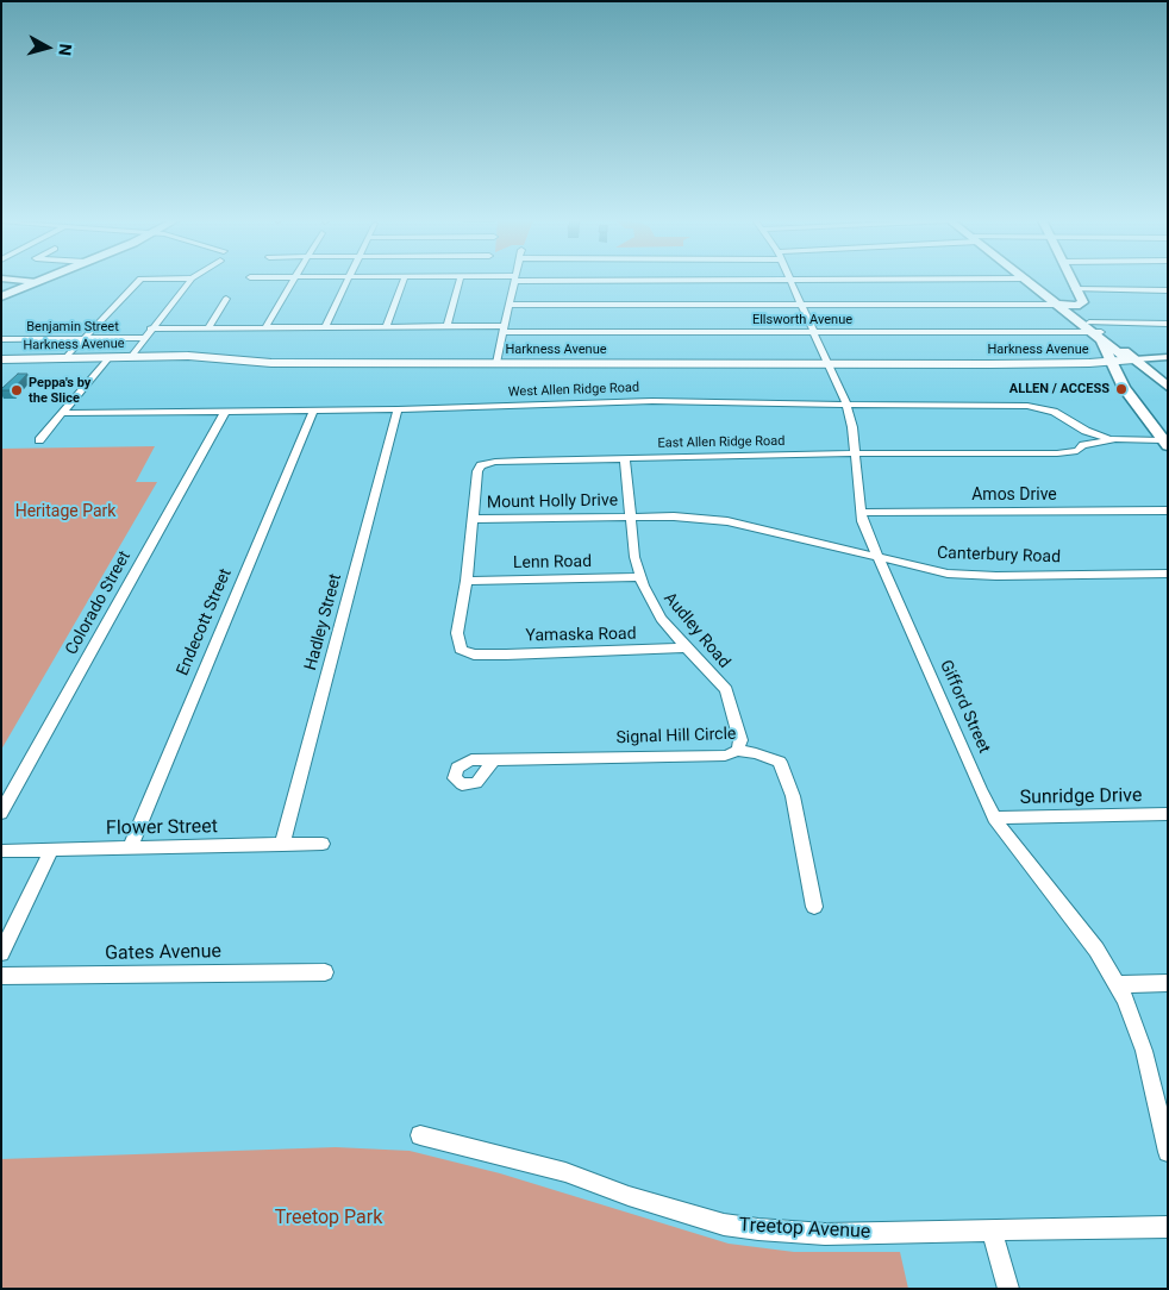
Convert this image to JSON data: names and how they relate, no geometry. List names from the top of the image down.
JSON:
{
  "streets": {
    "main road": ["Harkness Avenue"],
    "street": [
      "Ellsworth Avenue",
      "Benjamin Street",
      "West Allen Ridge Road",
      "East Allen Ridge Road",
      "Amos Drive",
      "Mount Holly Drive",
      "Canterbury Road",
      "Lenn Road",
      "Colorado Street",
      "Endecott Street",
      "Hadley Street",
      "Audley Road",
      "Yamaska Road",
      "Gifford Street",
      "Signal Hill Circle",
      "Sunridge Drive",
      "Flower Street",
      "Gates Avenue",
      "Treetop Avenue"
    ]
  },
  "crossings": [
    ["Ellsworth Avenue", "Gifford Street"],
    ["Harkness Avenue", "Gifford Street"],
    ["West Allen Ridge Road", "East Allen Ridge Road"],
    ["West Allen Ridge Road", "Colorado Street"],
    ["West Allen Ridge Road", "Endecott Street"],
    ["West Allen Ridge Road", "Hadley Street"],
    ["West Allen Ridge Road", "Gifford Street"],
    ["East Allen Ridge Road", "Mount Holly Drive"],
    ["East Allen Ridge Road", "Lenn Road"],
    ["East Allen Ridge Road", "Audley Road"],
    ["East Allen Ridge Road", "Yamaska Road"],
    ["East Allen Ridge Road", "Gifford Street"],
    ["Amos Drive", "Gifford Street"],
    ["Mount Holly Drive", "Canterbury Road"],
    ["Mount Holly Drive", "Audley Road"],
    ["Canterbury Road", "Gifford Street"],
    ["Lenn Road", "Audley Road"],
    ["Endecott Street", "Flower Street"],
    ["Hadley Street", "Flower Street"],
    ["Audley Road", "Yamaska Road"],
    ["Audley Road", "Signal Hill Circle"],
    ["Gifford Street", "Sunridge Drive"]
  ],
  "parks": ["Heritage Park", "Treetop Park"],
  "places": ["ALLEN / ACCESS", "Peppa's by the Slice"],
  "north": "right"
}
